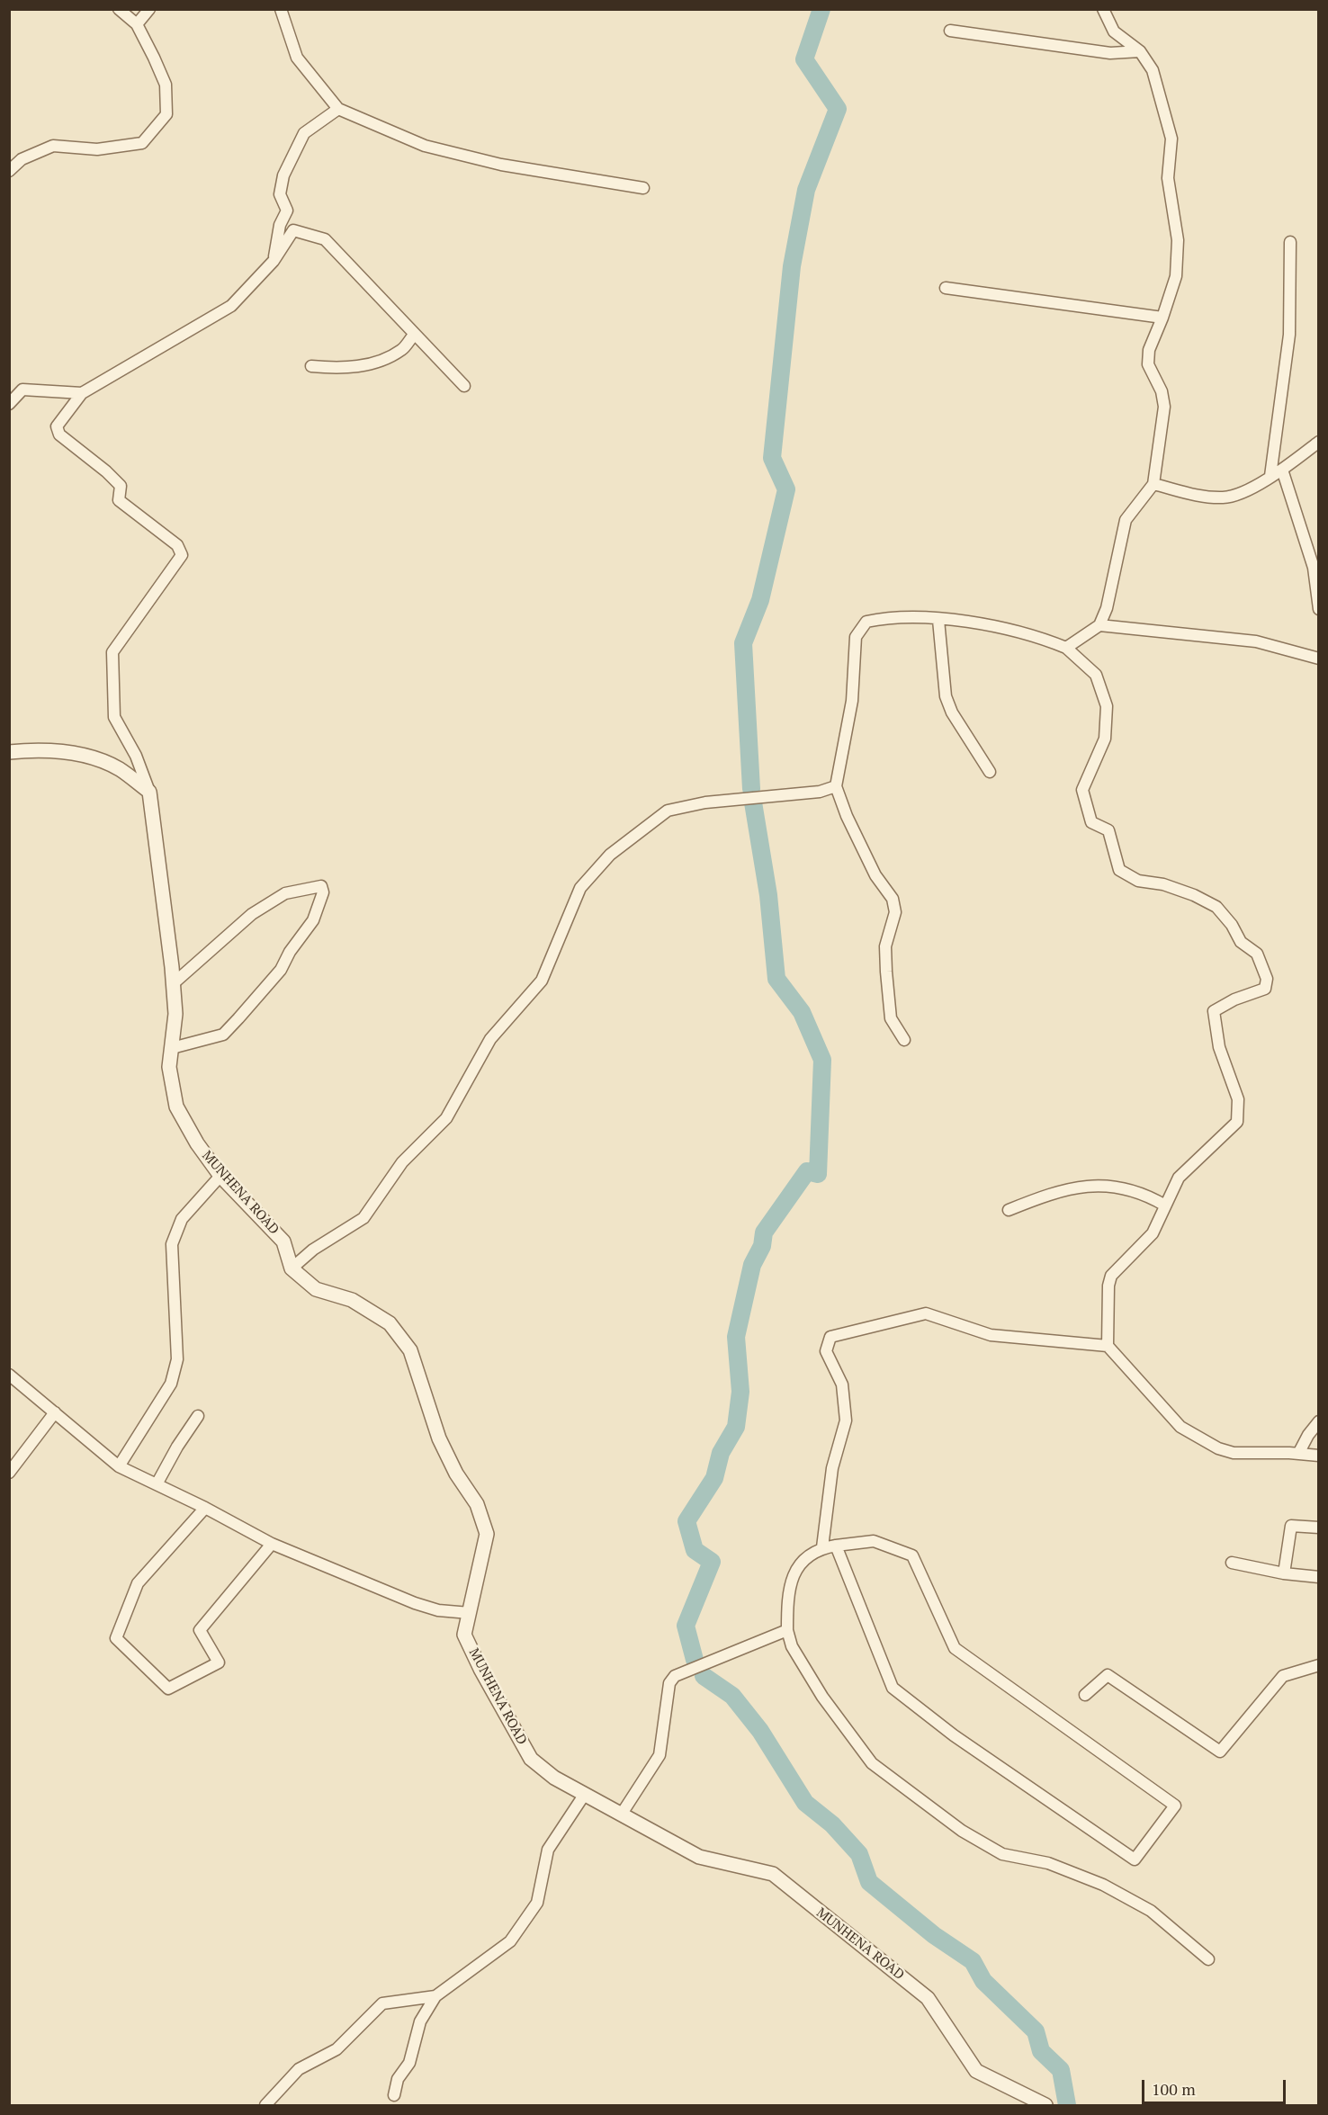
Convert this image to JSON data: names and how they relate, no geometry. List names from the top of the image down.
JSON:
{
  "streets": {
    "street": ["MUNHENA ROAD"]
  },
  "scale_bar": "100 m"
}
